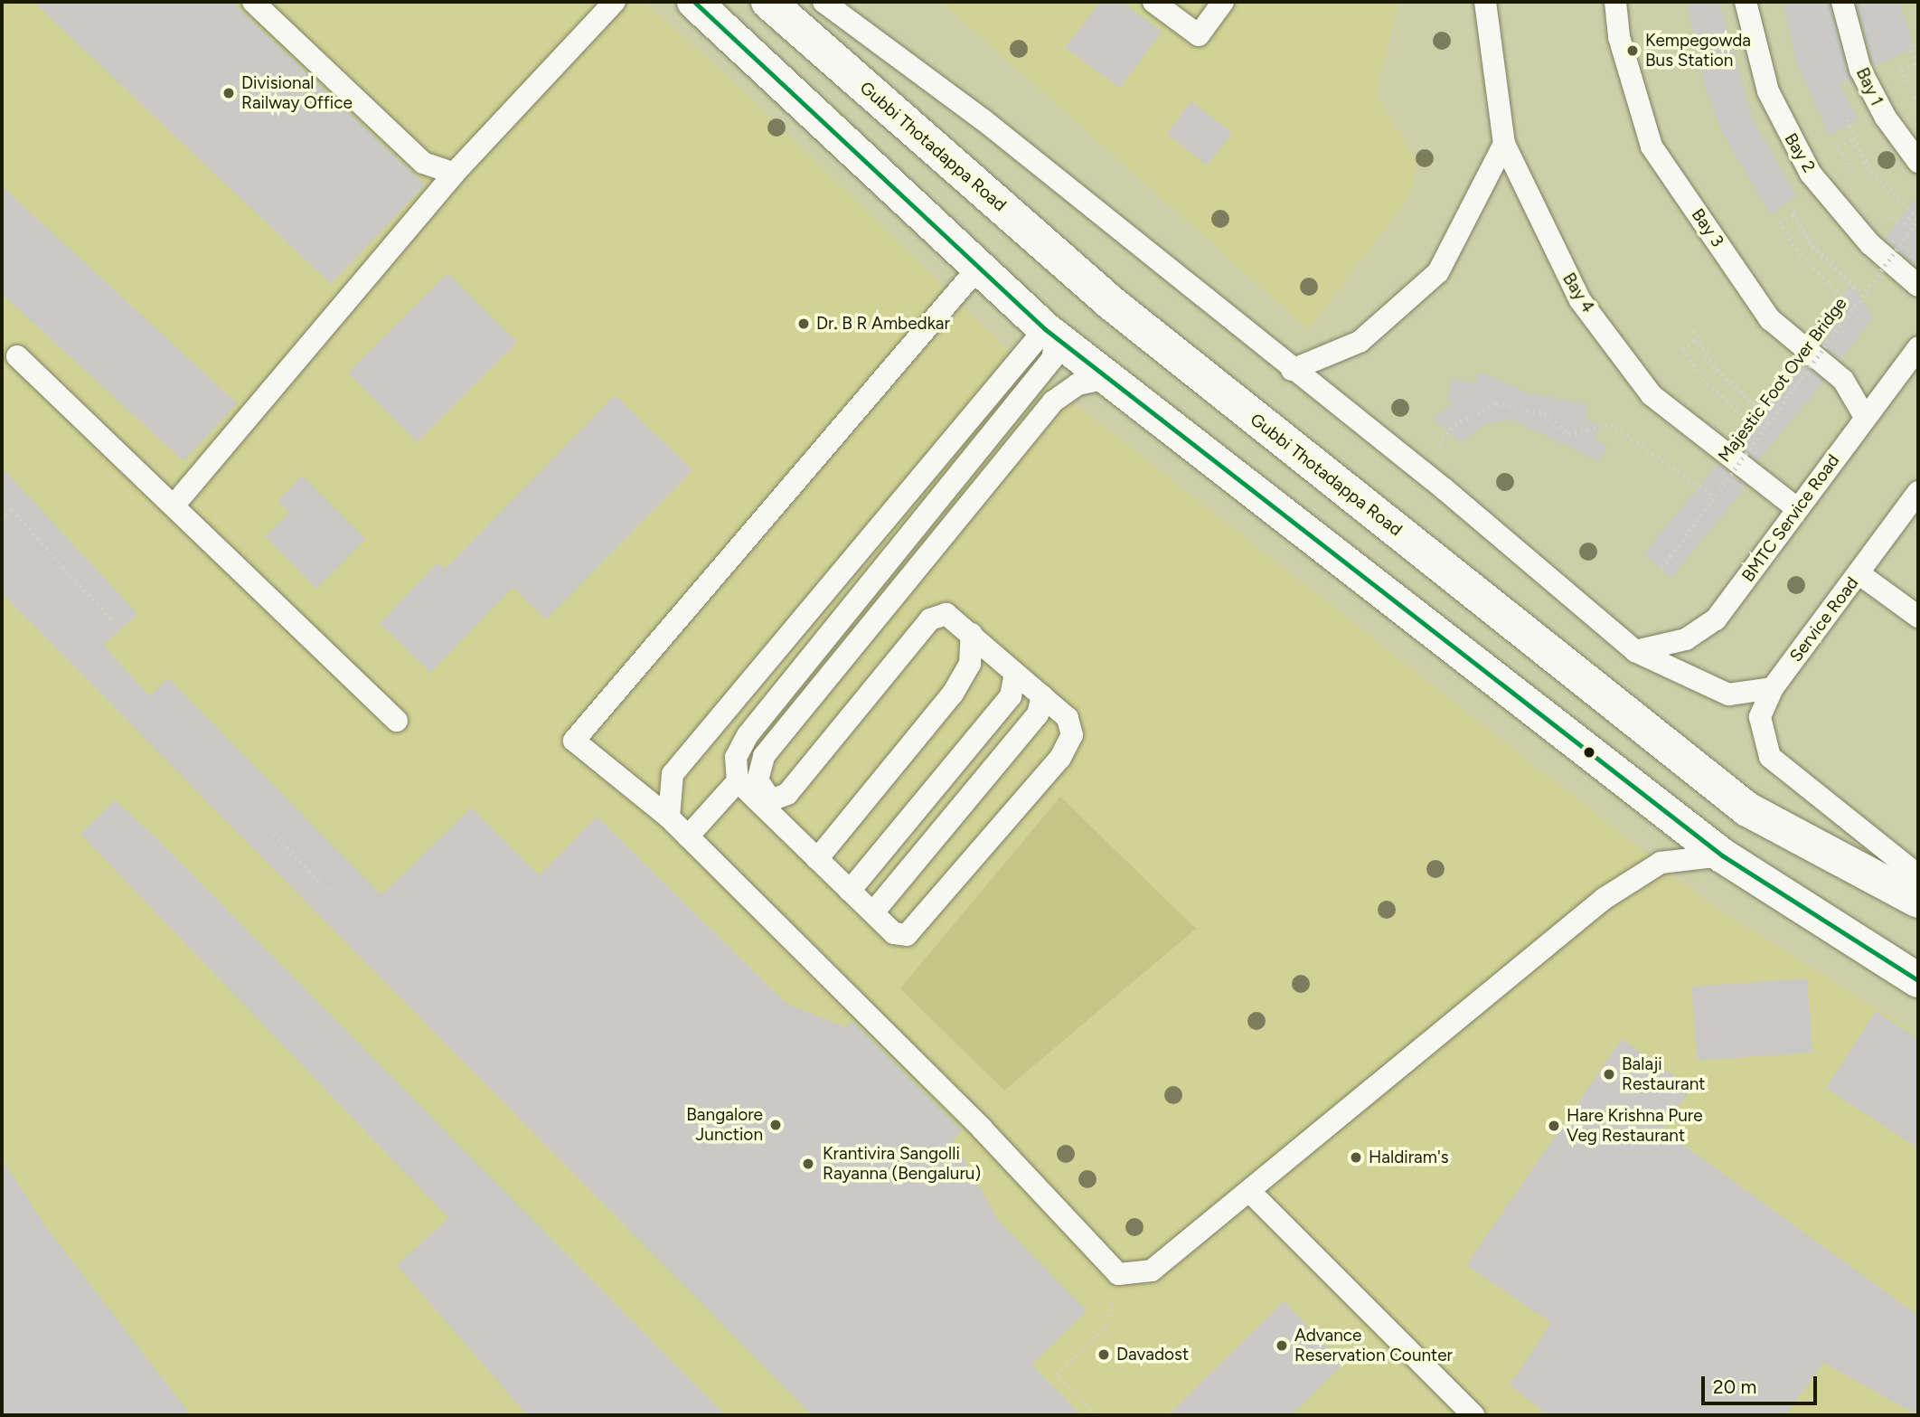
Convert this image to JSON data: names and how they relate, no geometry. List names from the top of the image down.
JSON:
{
  "streets": {
    "main road": ["Gubbi Thotadappa Road"],
    "lane": [
      "Bay 1",
      "Bay 2",
      "Bay 3",
      "Bay 4",
      "BMTC Service Road",
      "Service Road"
    ],
    "path": ["Majestic Foot Over Bridge"]
  },
  "crossings": [
    ["Bay 3", "BMTC Service Road"],
    ["Bay 4", "BMTC Service Road"]
  ],
  "places": [
    "Kempegowda Bus Station",
    "Divisional Railway Office",
    "Dr. B R Ambedkar",
    "Balaji Restaurant",
    "Bangalore Junction",
    "Hare Krishna Pure Veg Restaurant",
    "Haldiram's",
    "Krantivira Sangolli Rayanna (Bengaluru)",
    "Advance Reservation Counter",
    "Davadost"
  ],
  "lines": ["transit line 1"],
  "scale_bar": "20 m"
}
